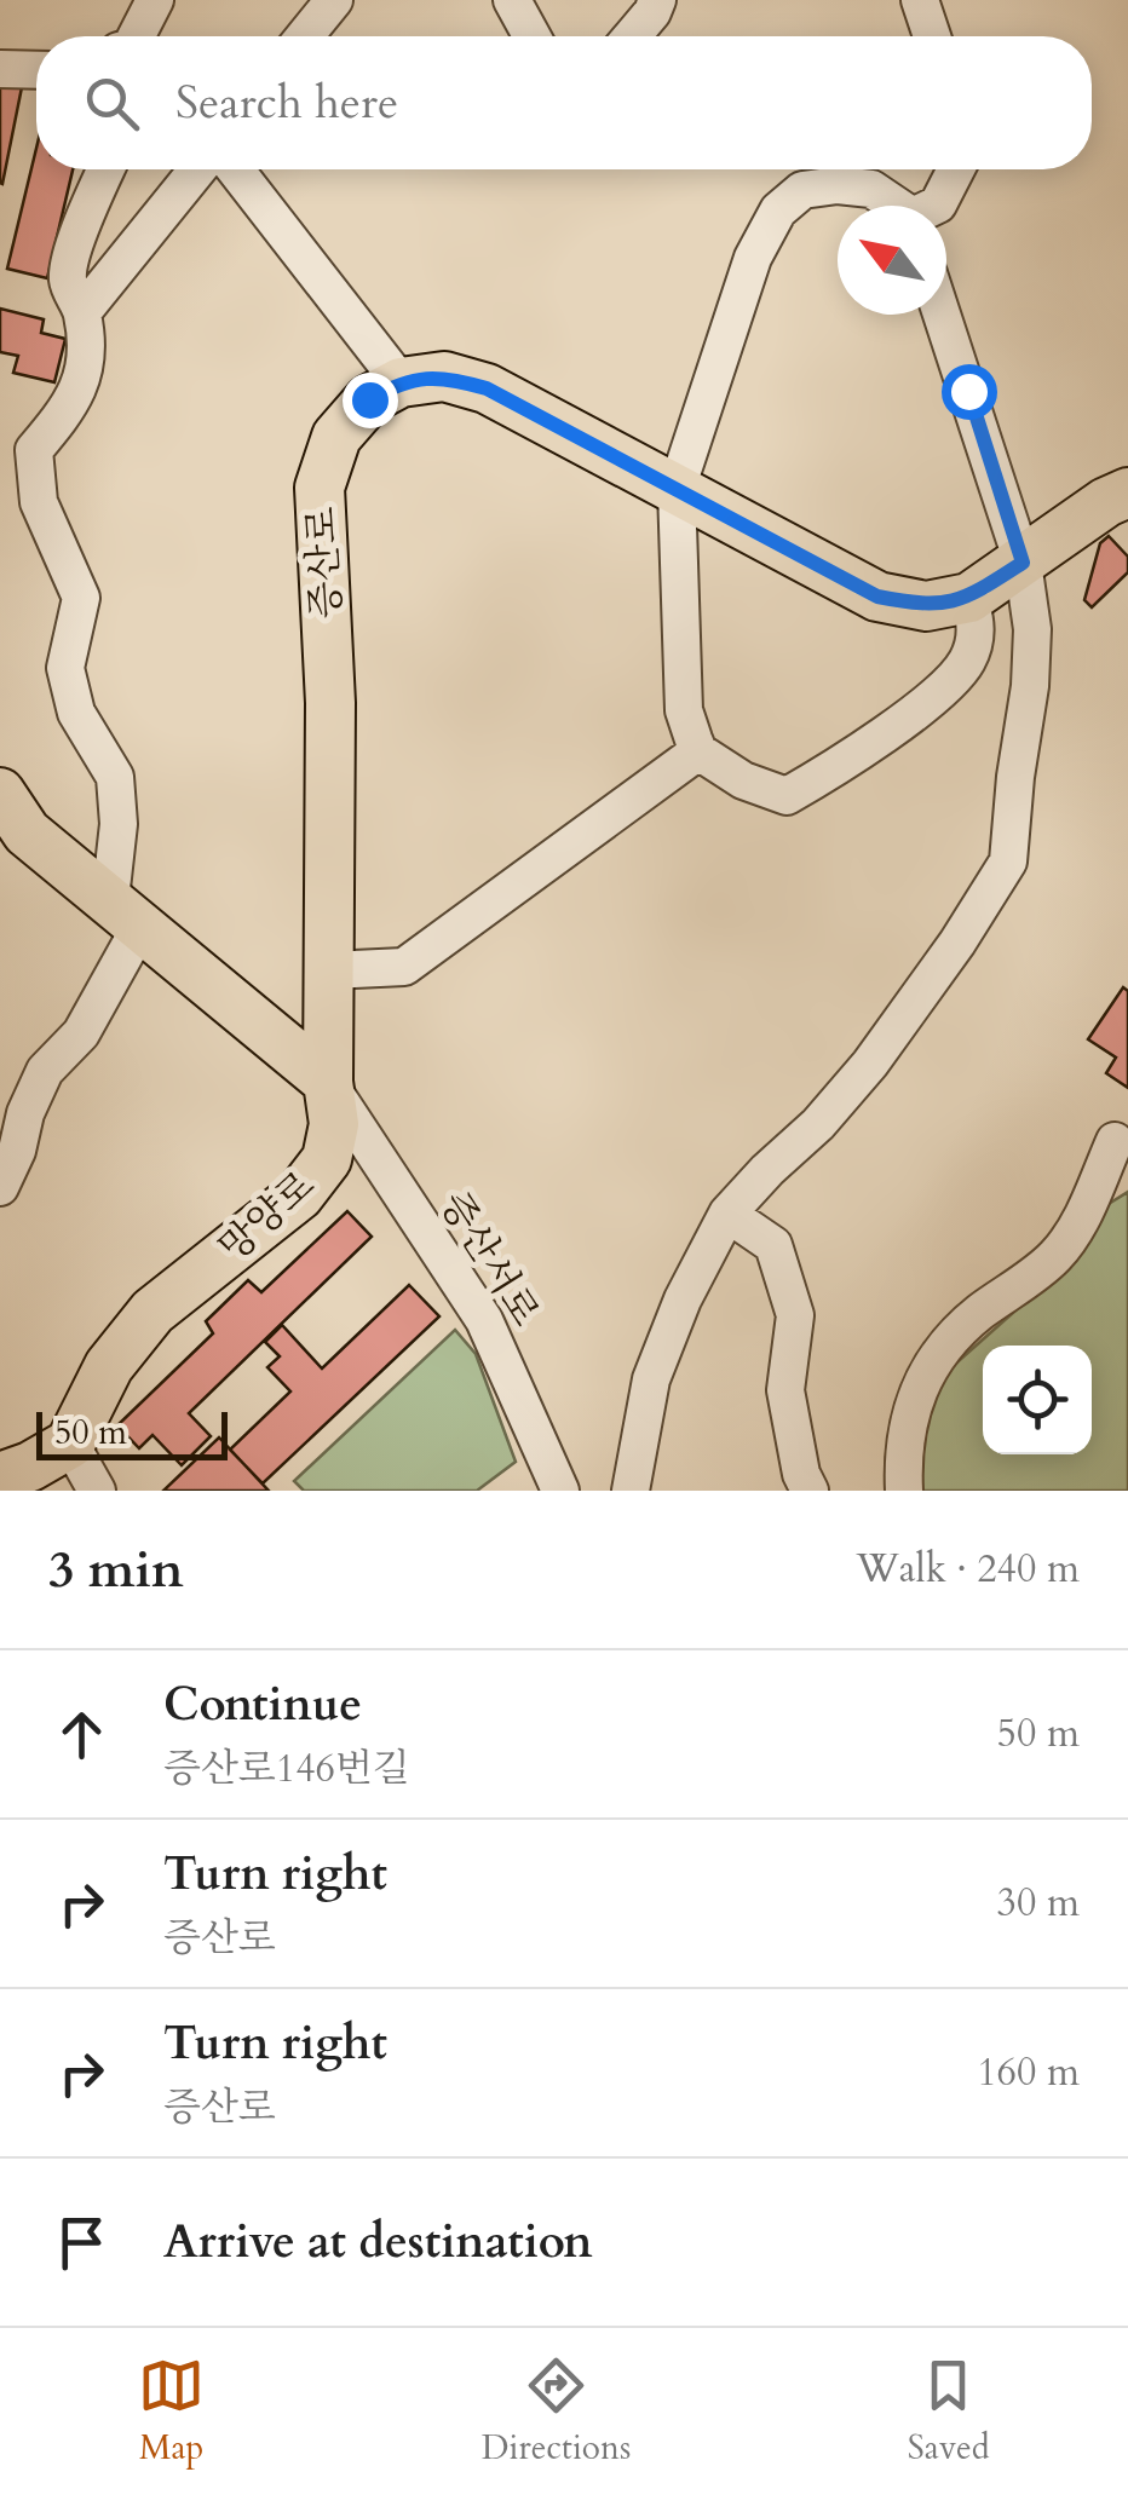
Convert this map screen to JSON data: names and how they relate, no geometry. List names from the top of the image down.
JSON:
{
  "streets": {
    "main road": ["증산로", "망양로"],
    "street": ["증산서로"]
  },
  "crossings": [
    ["증산로", "망양로"],
    ["증산로", "증산서로"],
    ["망양로", "증산서로"]
  ],
  "scale_bar": "50 m",
  "north": "top left",
  "page": {
    "search": "Search here",
    "scale": "50 m",
    "heading": ["3 min", "Walk · 240 m"],
    "list": [
      ["Continue", "증산로146번길", "50 m"],
      ["Turn right", "증산로", "30 m"],
      ["Turn right", "증산로", "160 m"],
      "Arrive at destination"
    ],
    "nav": ["Map", "Directions", "Saved"]
  }
}
